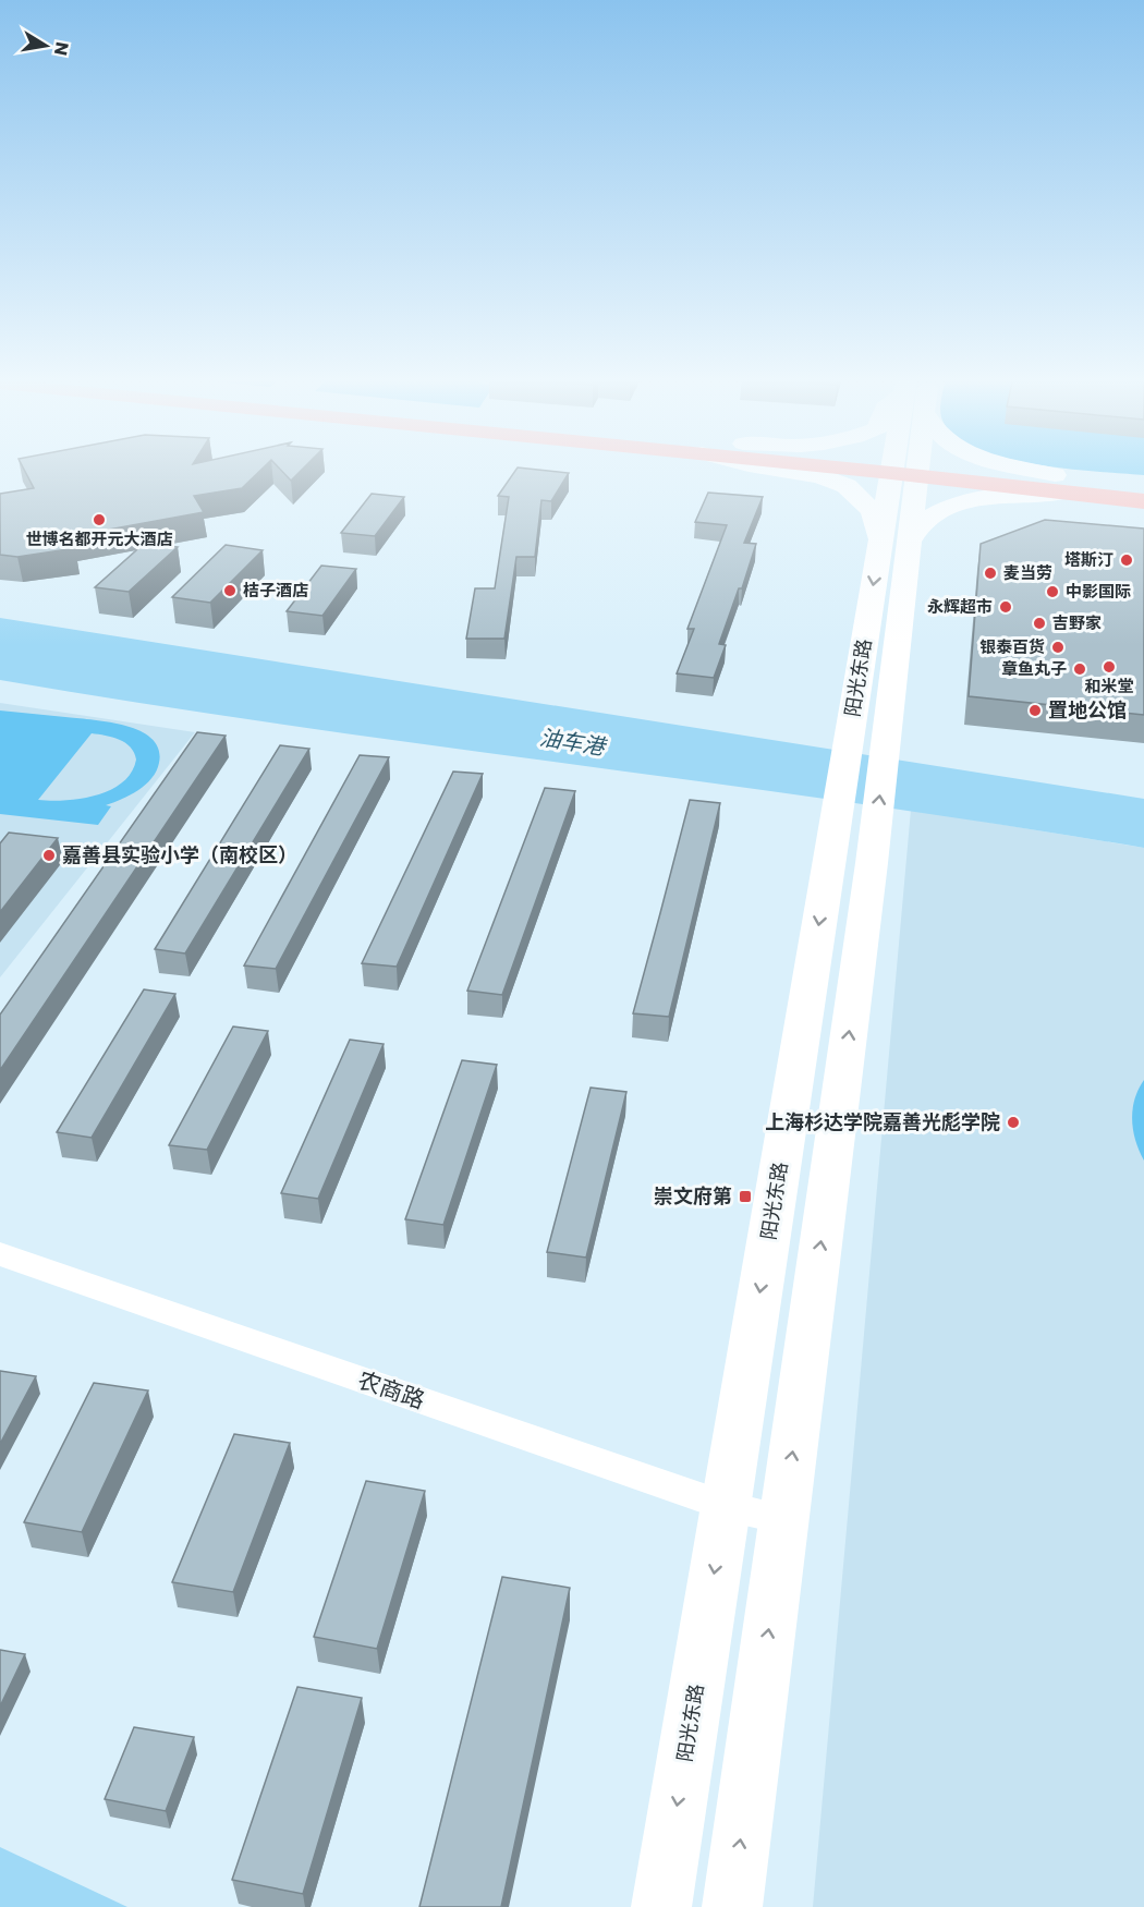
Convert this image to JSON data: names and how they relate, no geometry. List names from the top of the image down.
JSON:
{
  "streets": {
    "main road": ["阳光东路"],
    "street": ["农商路"]
  },
  "crossings": [
    ["阳光东路", "农商路"]
  ],
  "water": ["油车港"],
  "places": {
    "other": [
      "世博名都开元大酒店",
      "塔斯汀",
      "麦当劳",
      "桔子酒店",
      "中影国际",
      "永辉超市",
      "吉野家",
      "银泰百货",
      "和米堂",
      "章鱼丸子",
      "置地公馆",
      "嘉善县实验小学（南校区）",
      "上海杉达学院嘉善光彪学院"
    ],
    "transit": ["崇文府第"]
  },
  "north": "right"
}
